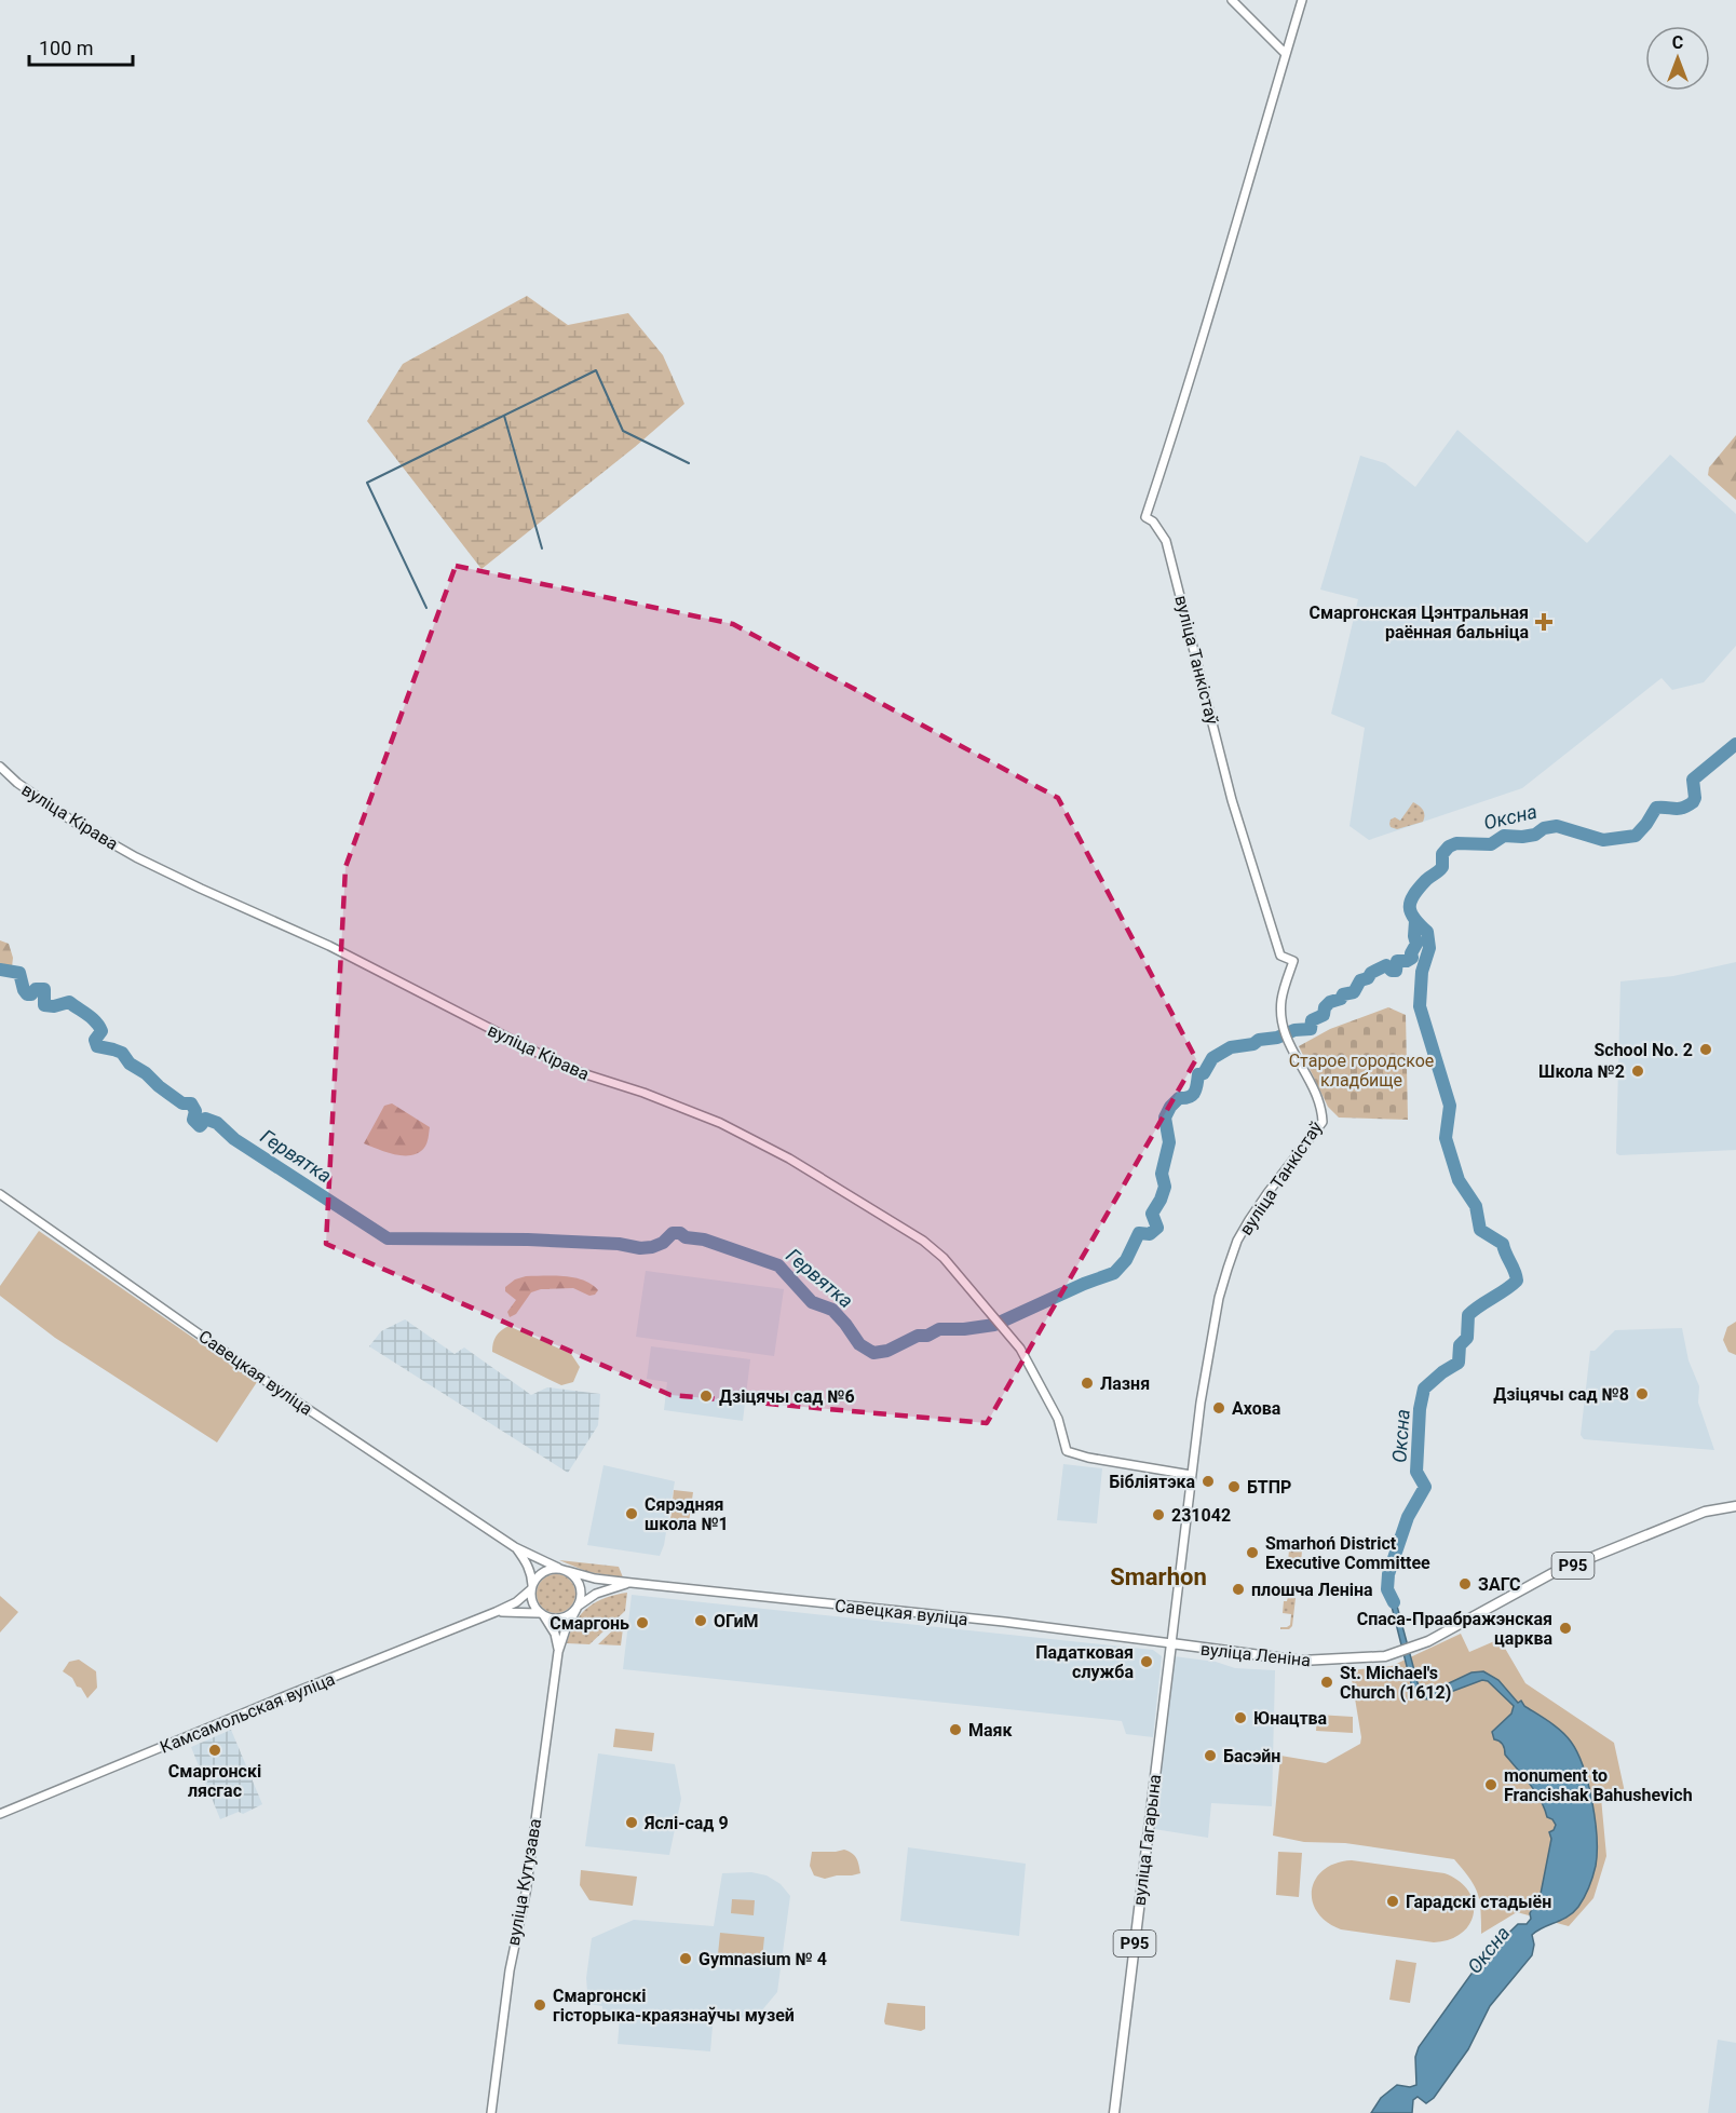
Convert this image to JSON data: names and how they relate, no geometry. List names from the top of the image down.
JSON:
{
  "streets": {
    "main road": ["Р95", "вуліца Леніна", "вуліца Гагарына"],
    "street": [
      "вуліца Танкістаў",
      "вуліца Кірава",
      "Савецкая вуліца",
      "Камсамольская вуліца",
      "вуліца Кутузава"
    ]
  },
  "crossings": [
    ["вуліца Танкістаў", "вуліца Кірава"],
    ["вуліца Танкістаў", "Савецкая вуліца"],
    ["вуліца Танкістаў", "вуліца Леніна"],
    ["вуліца Танкістаў", "вуліца Гагарына"],
    ["Савецкая вуліца", "вуліца Леніна"],
    ["Савецкая вуліца", "Камсамольская вуліца"],
    ["Савецкая вуліца", "вуліца Гагарына"],
    ["Савецкая вуліца", "вуліца Кутузава"],
    ["вуліца Леніна", "вуліца Гагарына"],
    ["Камсамольская вуліца", "вуліца Кутузава"]
  ],
  "districts": ["Smarhon"],
  "water": ["Оксна", "Гервятка"],
  "parks": ["Старое городское кладбище"],
  "places": {
    "health": ["Смаргонская Цэнтральная раённая бальніца"],
    "other": [
      "School No. 2",
      "Школа №2",
      "Лазня",
      "Дзіцячы сад №8",
      "Дзіцячы сад №6",
      "Ахова",
      "Бібліятэка",
      "БТПР",
      "Сярэдняя школа №1",
      "231042",
      "Smarhoń District Executive Committee",
      "ЗАГС",
      "плошча Леніна",
      "ОГиМ",
      "Смаргонь",
      "Спаса-Праабражэнская царква",
      "Падатковая служба",
      "St. Michael's Church (1612)",
      "Юнацтва",
      "Маяк",
      "Смаргонскі лясгас",
      "Басэйн",
      "monument to Francishak Bahushevich",
      "Яслі-сад 9",
      "Гарадскі стадыён",
      "Gymnasium № 4",
      "Смаргонскі гісторыка-краязнаўчы музей"
    ]
  },
  "scale_bar": "100 m",
  "north": "top"
}
